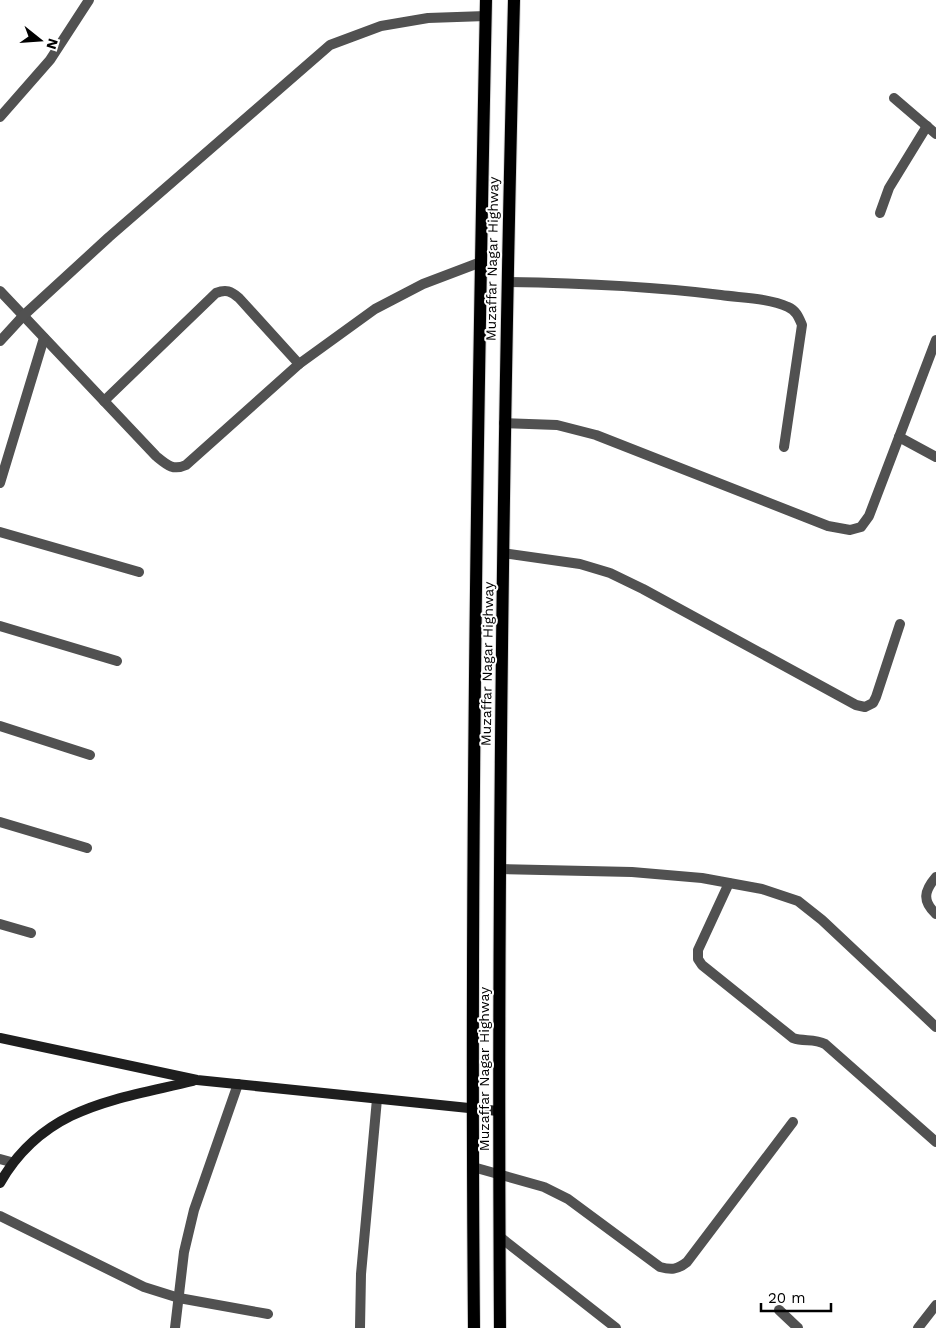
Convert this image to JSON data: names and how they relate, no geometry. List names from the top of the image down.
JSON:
{
  "streets": {
    "main road": ["Muzaffar Nagar Highway"]
  },
  "scale_bar": "20 m",
  "north": "right"
}
